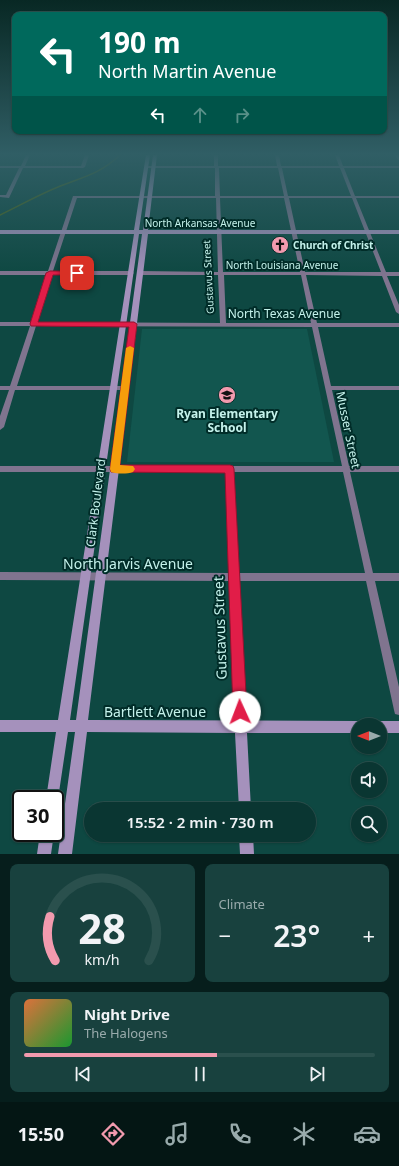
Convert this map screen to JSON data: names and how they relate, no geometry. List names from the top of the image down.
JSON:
{
  "streets": {
    "main road": [
      "North Arkansas Avenue",
      "Gustavus Street",
      "Clark Boulevard",
      "Bartlett Avenue"
    ],
    "street": [
      "North Louisiana Avenue",
      "North Texas Avenue",
      "Musser Street",
      "North Jarvis Avenue"
    ]
  },
  "crossings": [
    ["North Arkansas Avenue", "Gustavus Street"],
    ["North Arkansas Avenue", "Musser Street"],
    ["North Arkansas Avenue", "Clark Boulevard"],
    ["North Louisiana Avenue", "Gustavus Street"],
    ["North Louisiana Avenue", "Musser Street"],
    ["North Louisiana Avenue", "Clark Boulevard"],
    ["Gustavus Street", "North Texas Avenue"],
    ["Gustavus Street", "North Jarvis Avenue"],
    ["Gustavus Street", "Bartlett Avenue"],
    ["North Texas Avenue", "Musser Street"],
    ["North Texas Avenue", "Clark Boulevard"],
    ["Musser Street", "North Jarvis Avenue"],
    ["Clark Boulevard", "North Jarvis Avenue"],
    ["Clark Boulevard", "Bartlett Avenue"]
  ],
  "places": {
    "church": ["Church of Christ"],
    "school or university": ["Ryan Elementary School"]
  },
  "north": "left",
  "page": {
    "turn": ["190 m", "North Martin Avenue"],
    "limit": "30",
    "trip": "15:52 · 2 min · 730 m",
    "tile": "Climate",
    "heat": ["−", "23°", "+"],
    "song": ["Night Drive", "The Halogens"],
    "tabs": "15:50",
    "gauge": ["28", "km/h"]
  }
}
